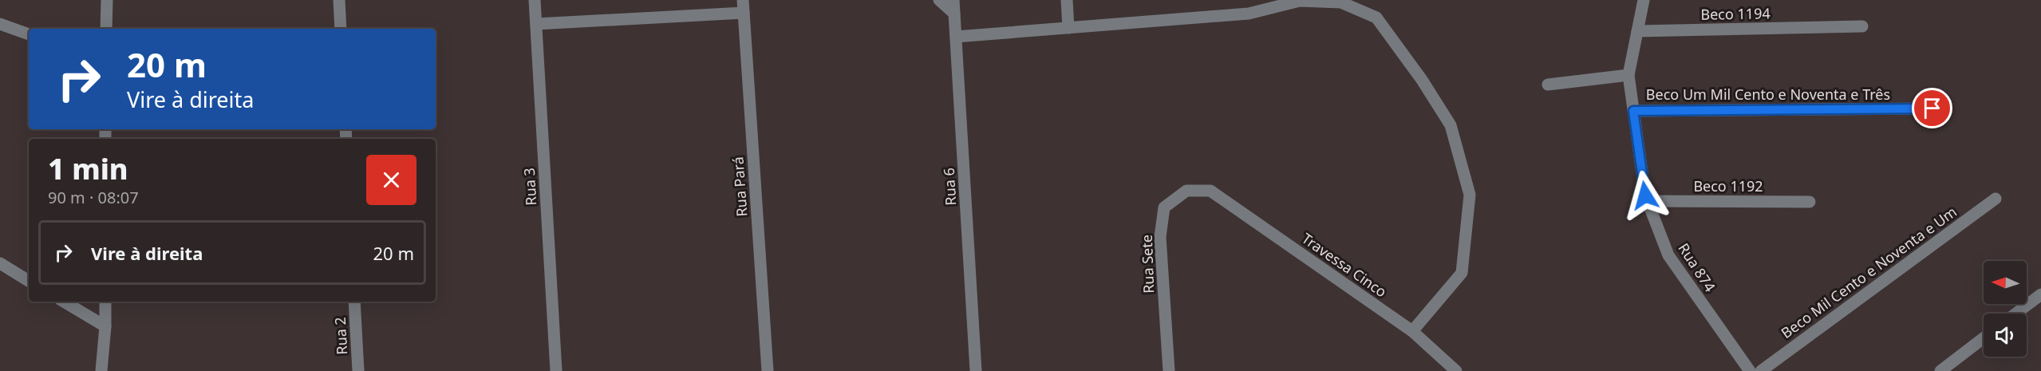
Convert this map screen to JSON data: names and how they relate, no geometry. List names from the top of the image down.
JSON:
{
  "streets": {
    "street": [
      "Beco 1194",
      "Beco Um Mil Cento e Noventa e Três",
      "Beco 1192",
      "Rua 3",
      "Rua Pará",
      "Rua 6",
      "Rua Sete",
      "Travessa Cinco",
      "Rua 874",
      "Beco Mil Cento e Noventa e Um",
      "Rua 2"
    ]
  },
  "crossings": [
    ["Beco 1194", "Rua 874"],
    ["Beco Um Mil Cento e Noventa e Três", "Rua 874"],
    ["Beco 1192", "Rua 874"],
    ["Rua Sete", "Travessa Cinco"]
  ],
  "north": "left",
  "page": {
    "turn": ["20 m", "Vire à direita"],
    "heading": ["1 min", "90 m · 08:07"],
    "list": [
      {
        "name": "Vire à direita",
        "value": "20 m"
      }
    ]
  }
}
